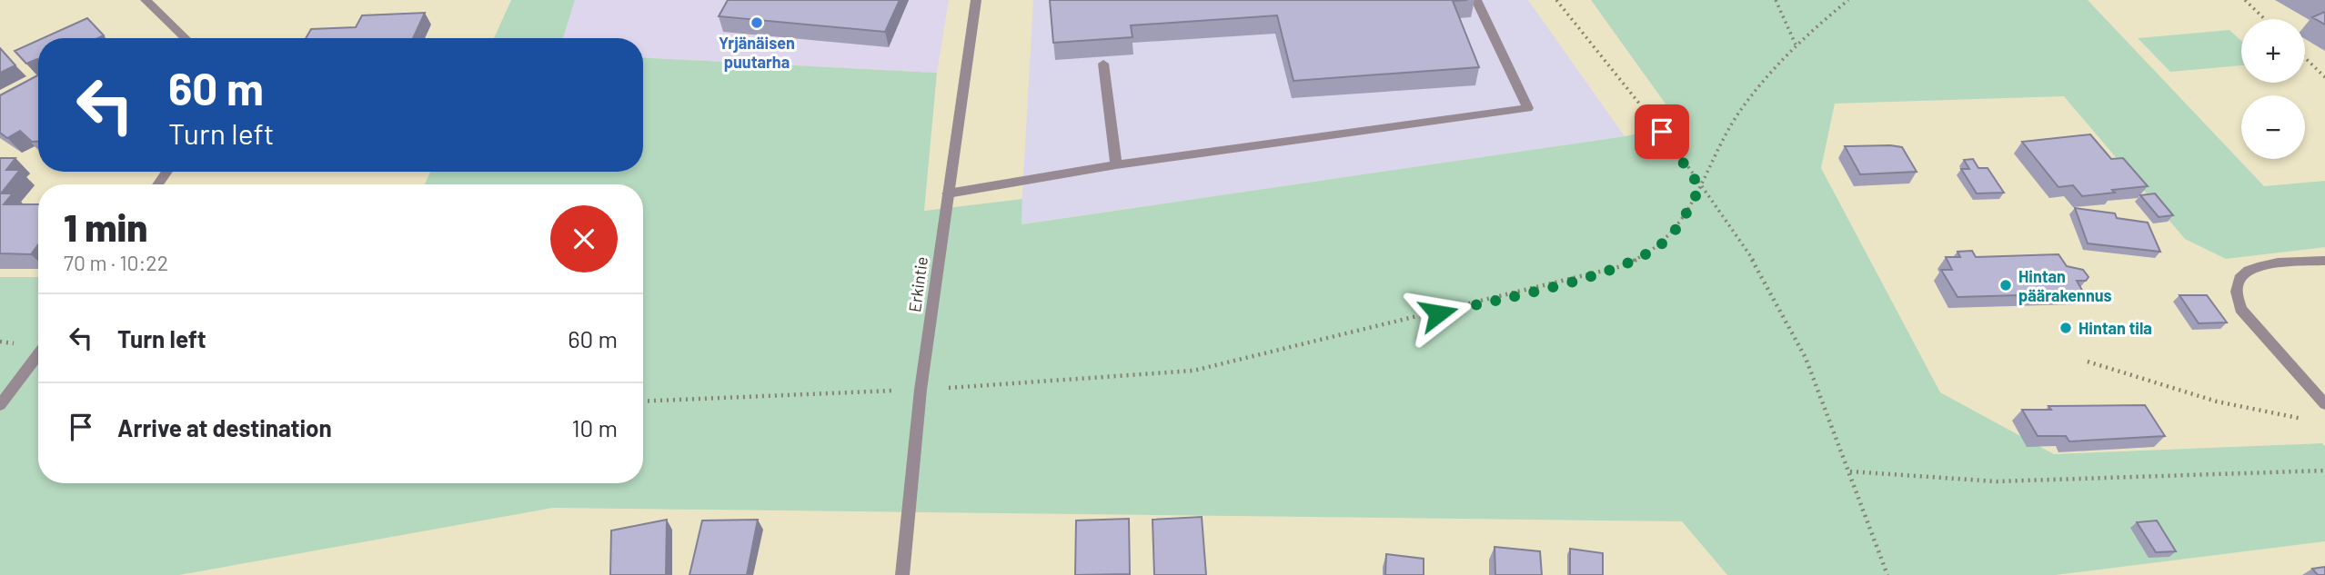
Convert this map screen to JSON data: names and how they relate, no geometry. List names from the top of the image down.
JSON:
{
  "streets": {
    "street": ["Erkintie"]
  },
  "places": ["Yrjänäisen puutarha", "Hintan päärakennus", "Hintan tila"],
  "page": {
    "map_buttons": ["+", "−"],
    "turn": ["60 m", "Turn left"],
    "heading": ["1 min", "70 m · 10:22"],
    "list": [
      {
        "name": "Turn left",
        "value": "60 m"
      },
      {
        "name": "Arrive at destination",
        "value": "10 m"
      }
    ]
  }
}
